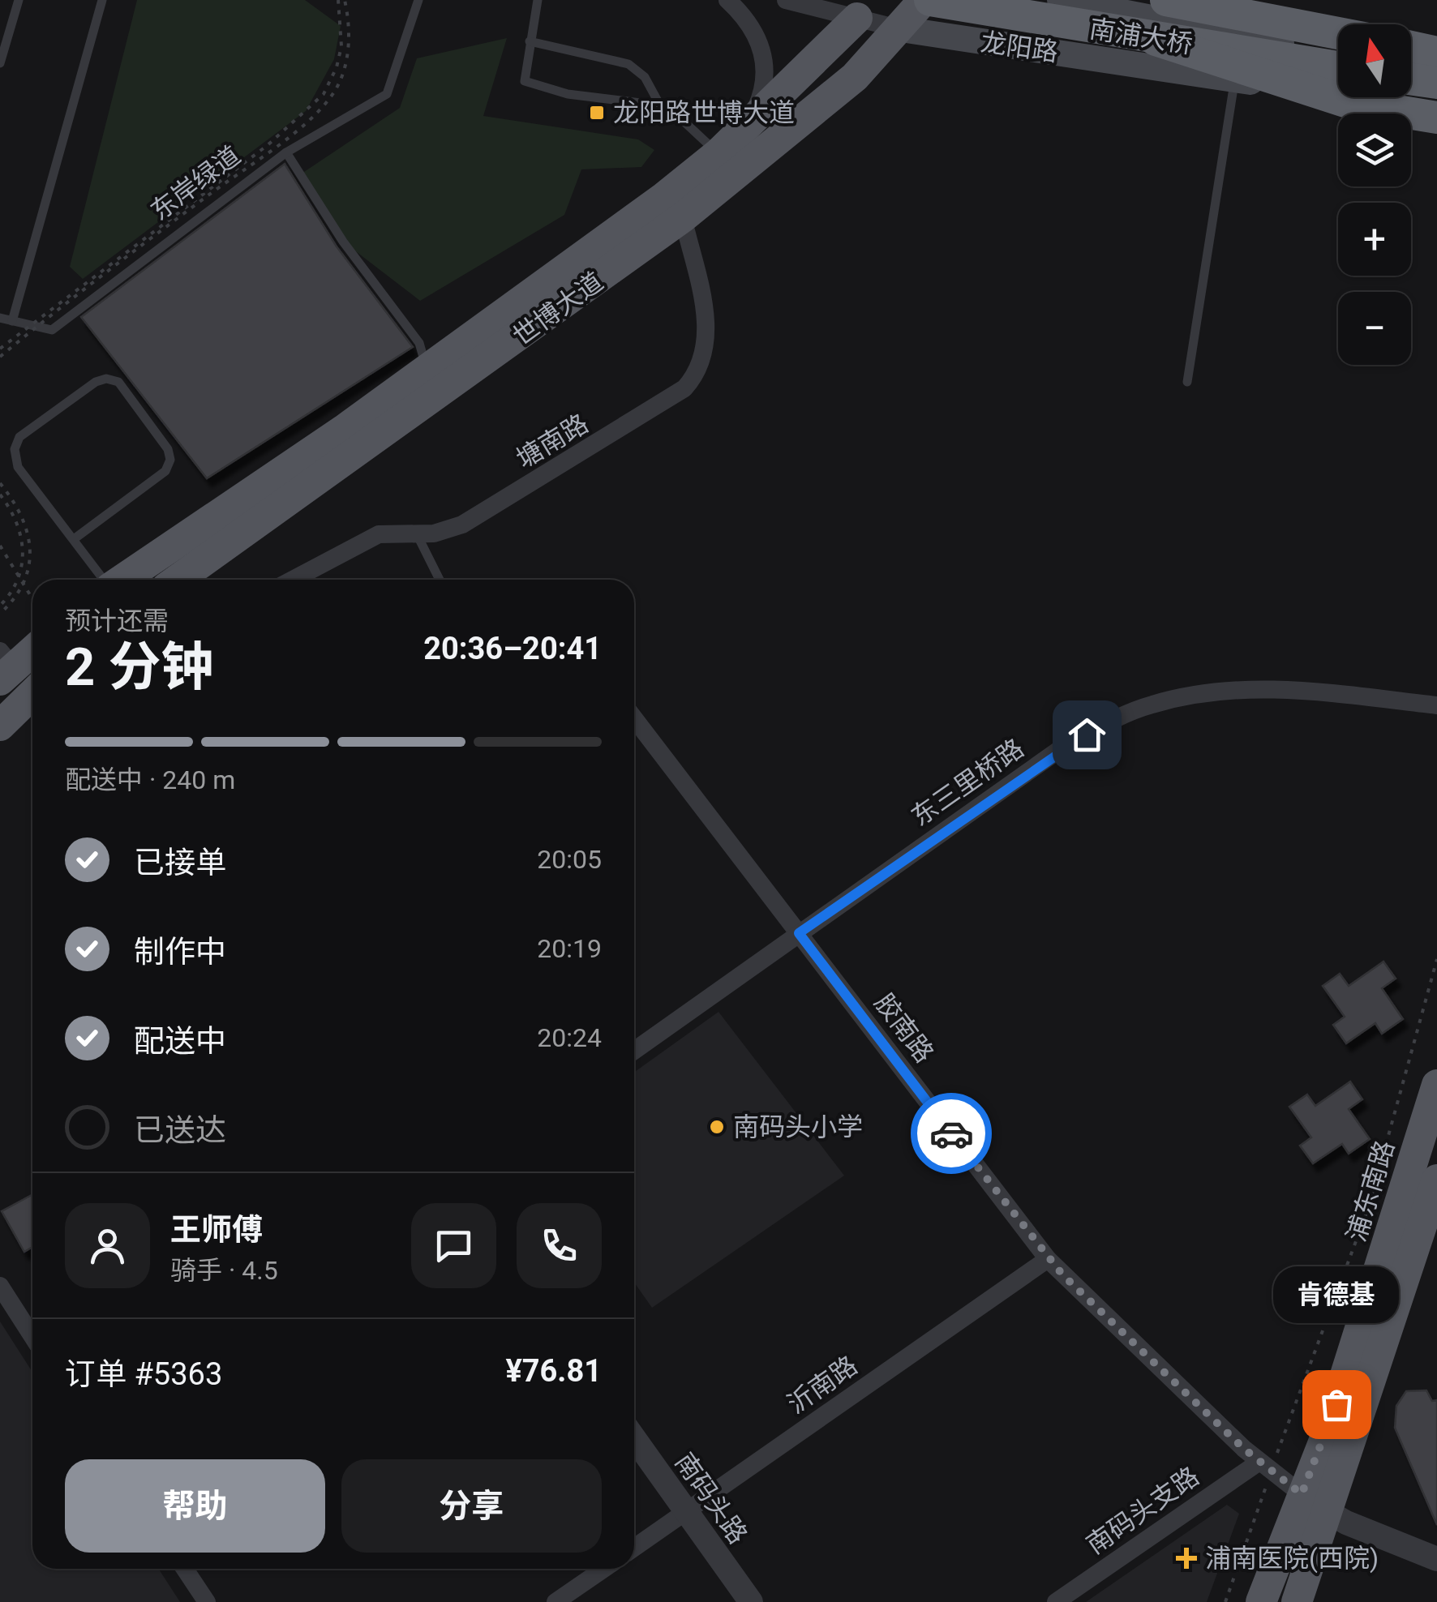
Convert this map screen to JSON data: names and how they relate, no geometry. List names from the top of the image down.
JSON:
{
  "streets": {
    "highway": ["南浦大桥"],
    "main road": ["龙阳路", "世博大道", "浦东南路"],
    "street": [
      "塘南路",
      "东三里桥路",
      "胶南路",
      "沂南路",
      "南码头路",
      "南码头支路"
    ],
    "path": ["东岸绿道"]
  },
  "crossings": [
    ["龙阳路", "世博大道"],
    ["世博大道", "塘南路"],
    ["东三里桥路", "胶南路"],
    ["胶南路", "浦东南路"],
    ["胶南路", "沂南路"],
    ["胶南路", "南码头支路"],
    ["浦东南路", "南码头支路"],
    ["沂南路", "南码头路"]
  ],
  "places": {
    "transit": ["龙阳路世博大道"],
    "other": ["南码头小学", "肯德基"],
    "health": ["浦南医院(西院)"]
  },
  "north": "top",
  "page": {
    "map_buttons": ["+", "−"],
    "heading": ["2 分钟", "预计还需", "20:36–20:41"],
    "panel": [
      "王师傅",
      "骑手 · 4.5",
      "订单 #5363",
      "¥76.81"
    ],
    "bar": "配送中 · 240 m",
    "list": [
      ["已接单", "20:05"],
      ["制作中", "20:19"],
      ["配送中", "20:24"],
      "已送达"
    ],
    "bubble": "肯德基",
    "buttons": ["帮助", "分享"]
  }
}
